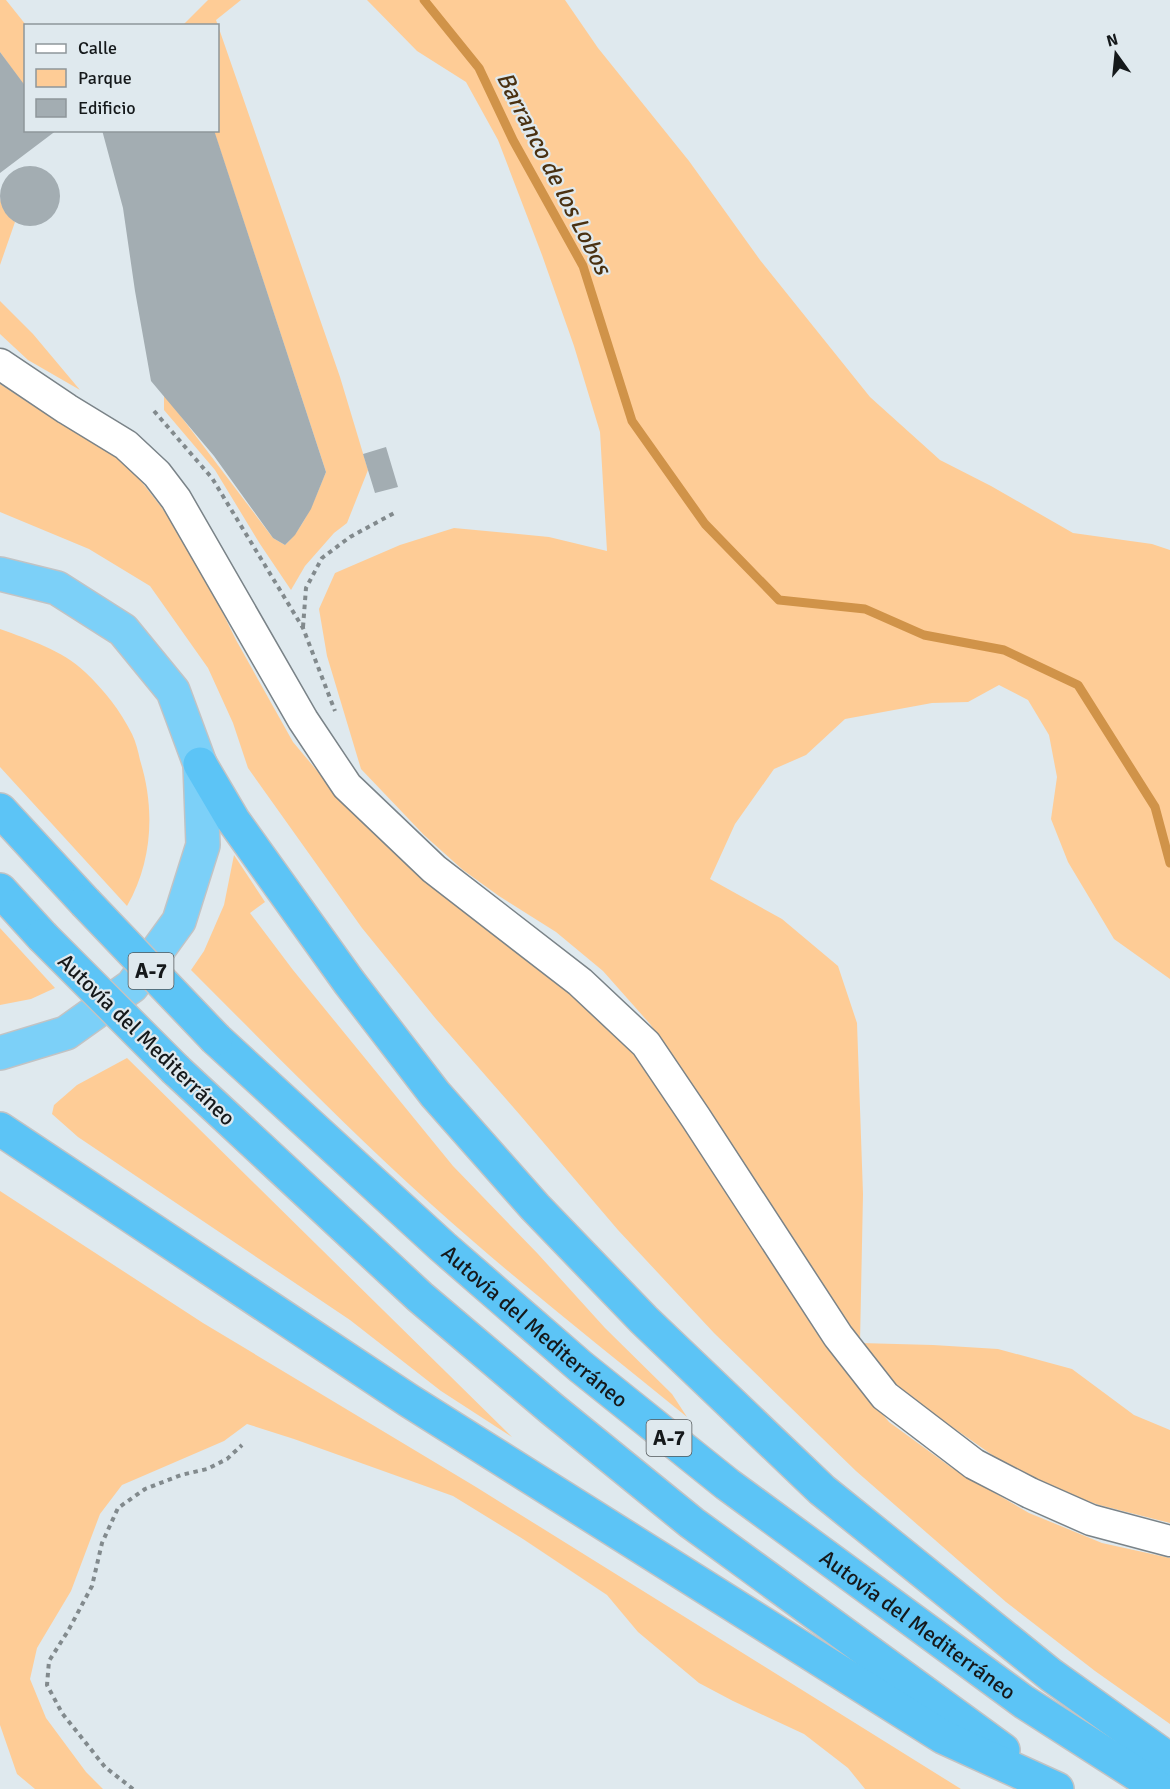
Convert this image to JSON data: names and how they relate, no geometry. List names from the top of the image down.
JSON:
{
  "streets": {
    "highway": ["A-7", "Autovía del Mediterráneo"]
  },
  "water": ["Barranco de los Lobos"],
  "legend": ["Calle", "Parque", "Edificio"],
  "north": "top"
}
